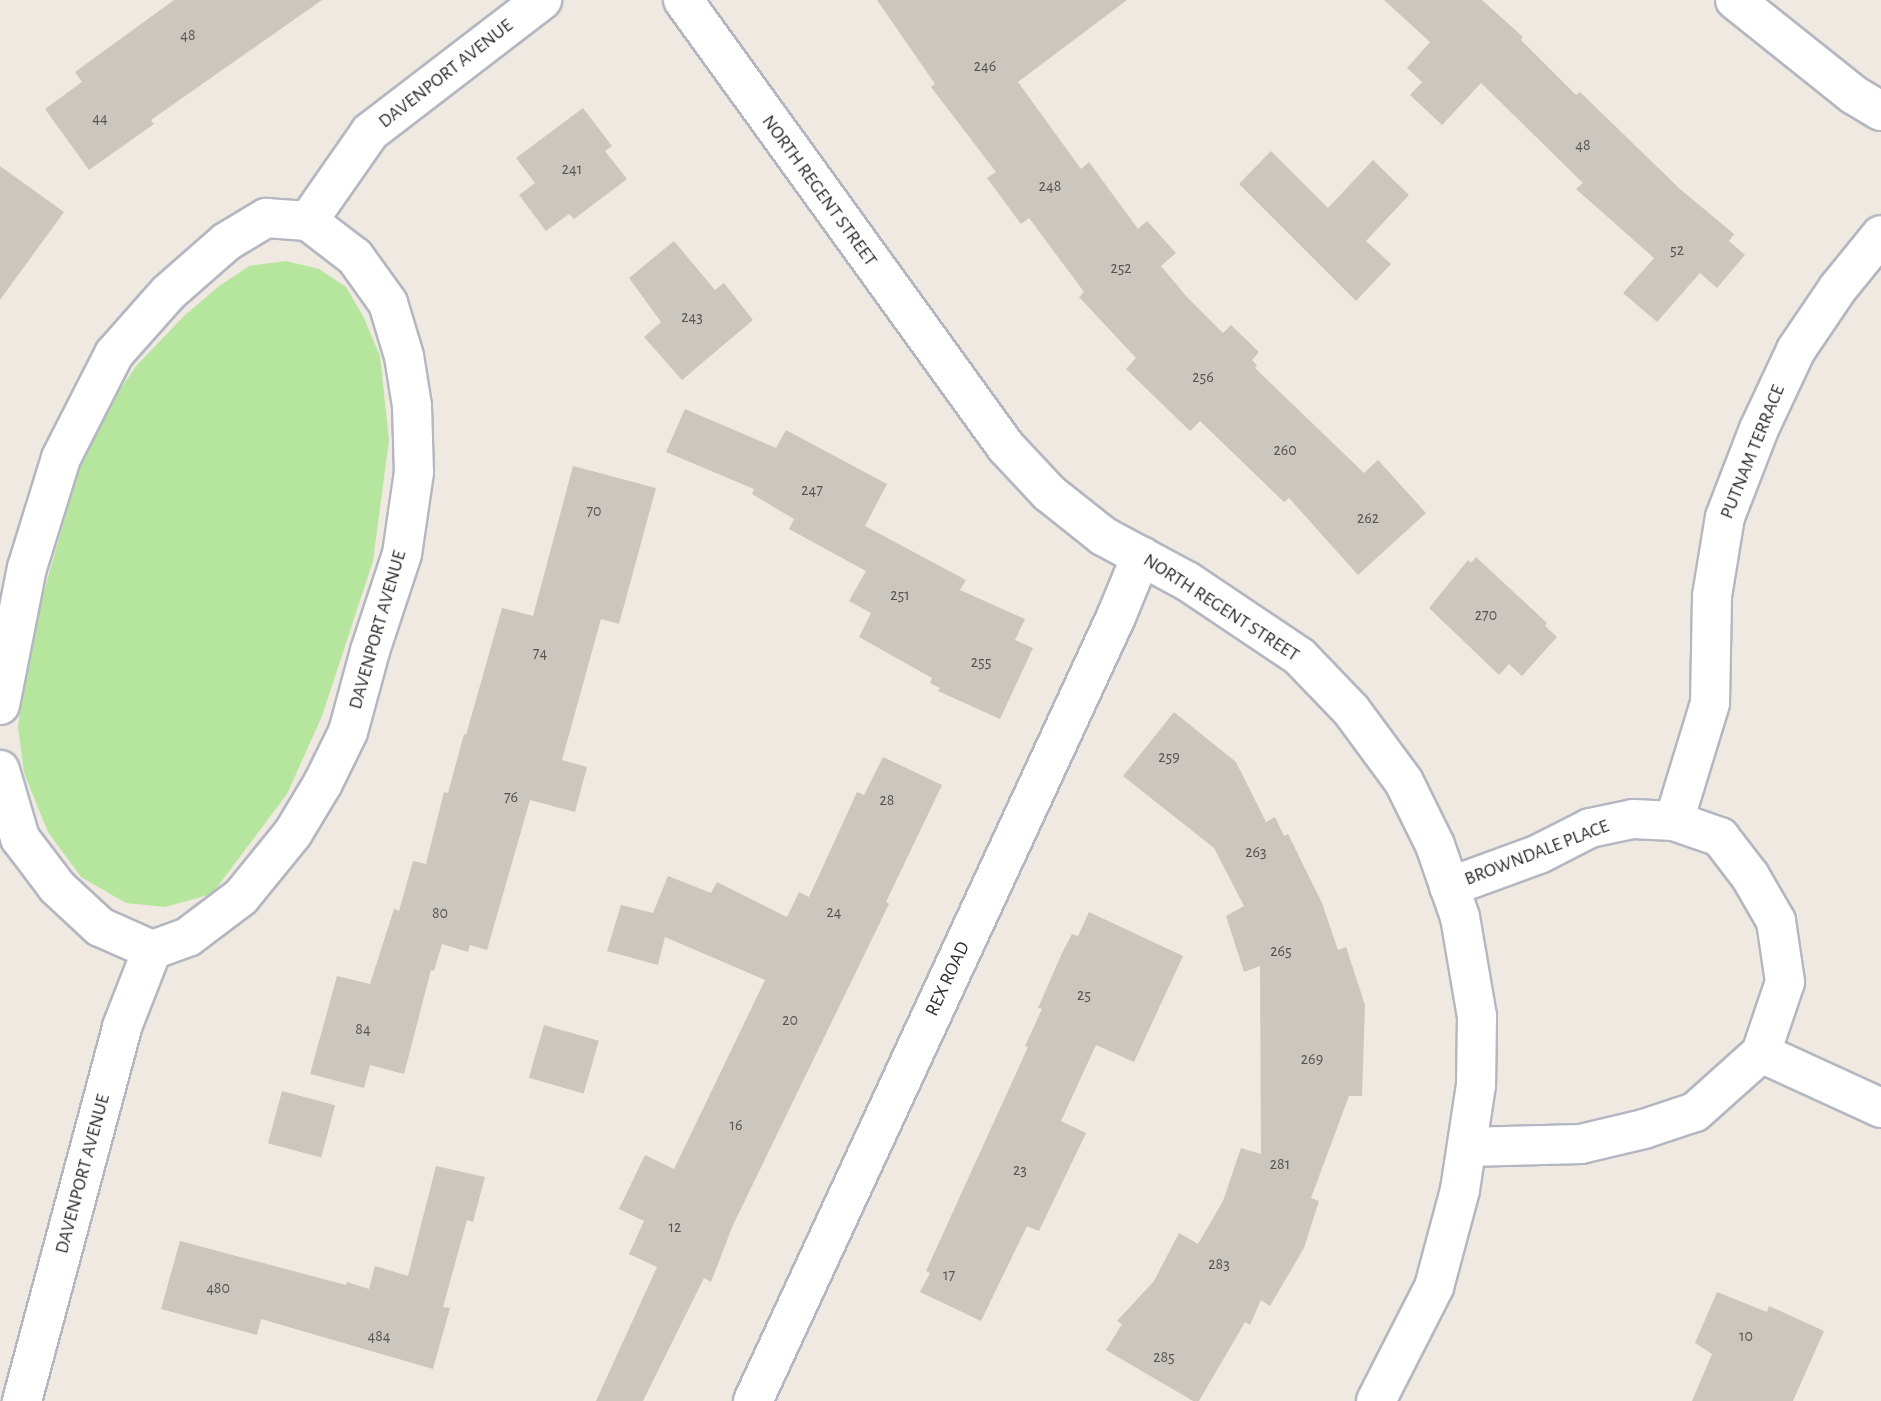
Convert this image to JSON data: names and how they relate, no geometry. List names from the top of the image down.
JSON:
{
  "streets": {
    "street": [
      "DAVENPORT AVENUE",
      "NORTH REGENT STREET",
      "PUTNAM TERRACE",
      "BROWNDALE PLACE",
      "REX ROAD"
    ]
  },
  "crossings": [
    ["NORTH REGENT STREET", "BROWNDALE PLACE"],
    ["NORTH REGENT STREET", "REX ROAD"],
    ["PUTNAM TERRACE", "BROWNDALE PLACE"]
  ],
  "house_numbers": [
    "48",
    "246",
    "44",
    "48",
    "241",
    "248",
    "52",
    "252",
    "243",
    "256",
    "260",
    "247",
    "70",
    "262",
    "251",
    "270",
    "74",
    "255",
    "259",
    "76",
    "28",
    "263",
    "24",
    "80",
    "265",
    "25",
    "20",
    "84",
    "269",
    "16",
    "281",
    "23",
    "12",
    "283",
    "17",
    "480",
    "484",
    "10",
    "285"
  ]
}
